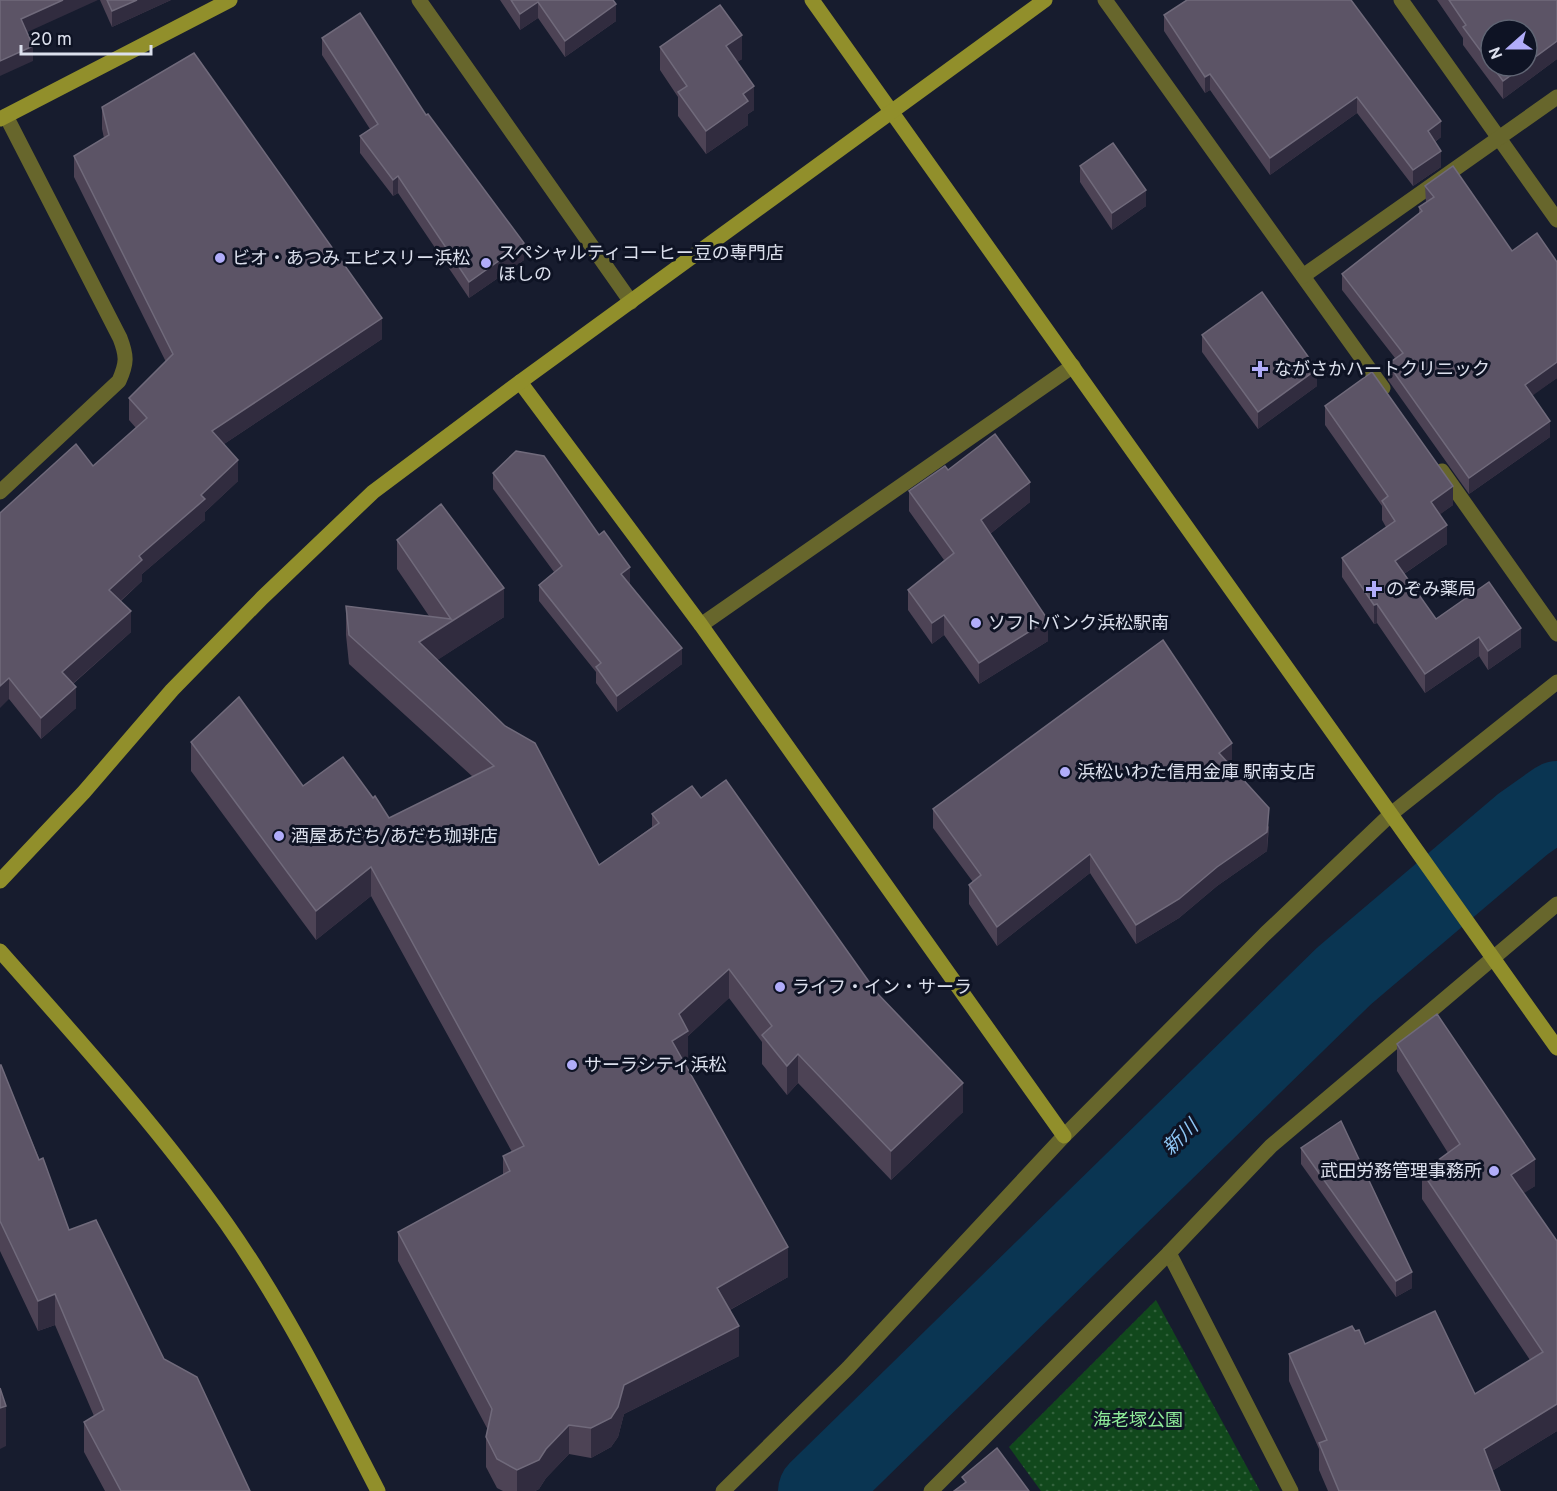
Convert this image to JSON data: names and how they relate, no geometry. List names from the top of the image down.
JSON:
{
  "water": ["新川"],
  "parks": ["海老塚公園"],
  "places": {
    "other": [
      "ビオ・あつみ エピスリー浜松",
      "スペシャルティコーヒー豆の専門店 ほしの",
      "ソフトバンク浜松駅南",
      "浜松いわた信用金庫 駅南支店",
      "酒屋あだち/あだち珈琲店",
      "ライフ・イン・サーラ",
      "サーラシティ浜松",
      "武田労務管理事務所"
    ],
    "health": ["ながさかハートクリニック", "のぞみ薬局"]
  },
  "scale_bar": "20 m",
  "north": "left"
}
